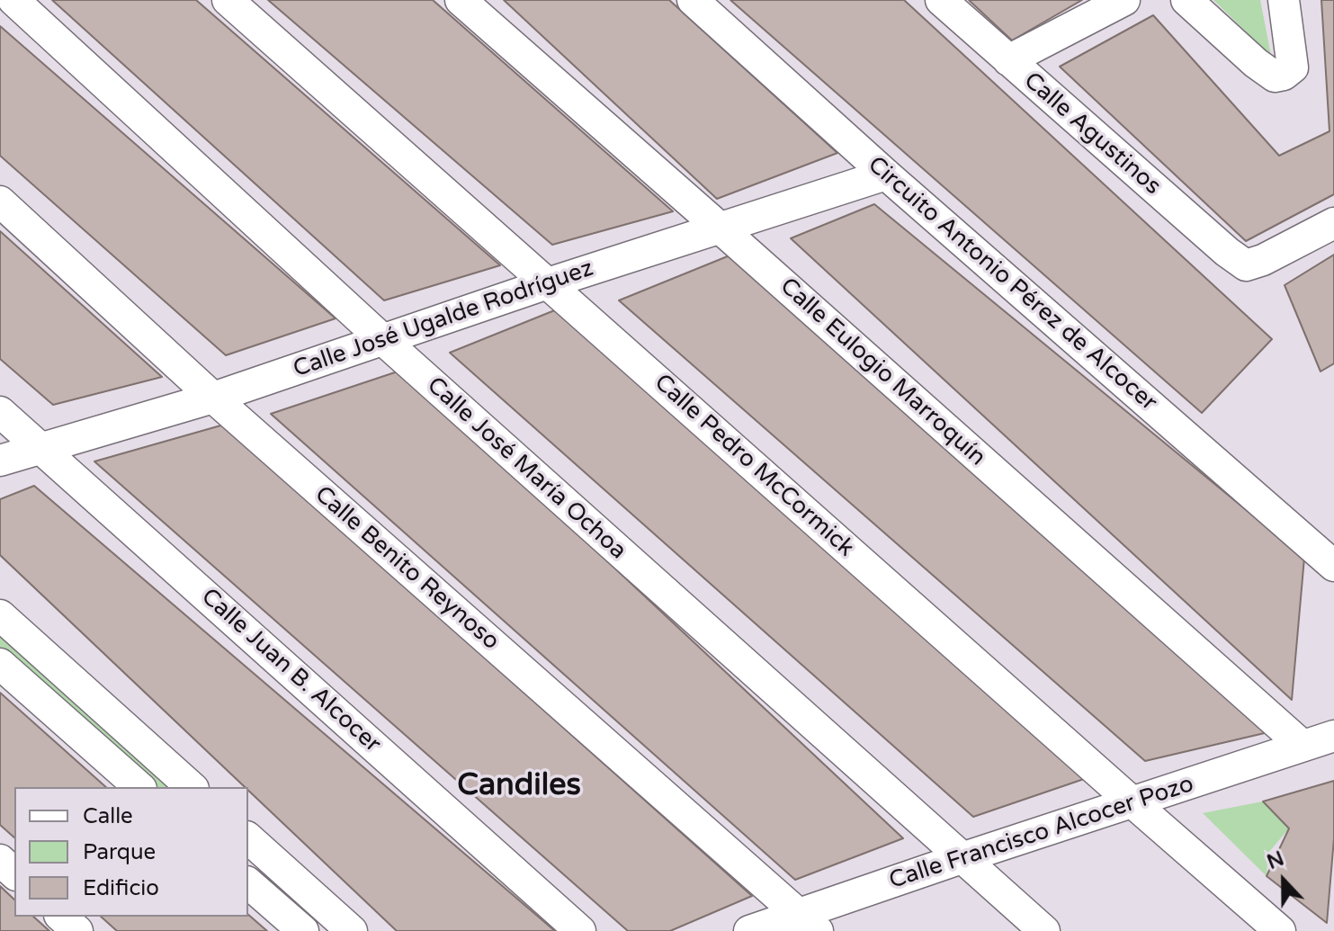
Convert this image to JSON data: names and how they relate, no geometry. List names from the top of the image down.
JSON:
{
  "streets": {
    "street": [
      "Calle Agustinos",
      "Circuito Antonio Pérez de Alcocer",
      "Calle José Ugalde Rodríguez",
      "Calle Eulogio Marroquín",
      "Calle Pedro McCormick",
      "Calle José María Ochoa",
      "Calle Benito Reynoso",
      "Calle Juan B. Alcocer",
      "Calle Francisco Alcocer Pozo"
    ]
  },
  "crossings": [
    ["Circuito Antonio Pérez de Alcocer", "Calle José Ugalde Rodríguez"],
    ["Calle José Ugalde Rodríguez", "Calle Eulogio Marroquín"],
    ["Calle José Ugalde Rodríguez", "Calle Pedro McCormick"],
    ["Calle José Ugalde Rodríguez", "Calle José María Ochoa"],
    ["Calle José Ugalde Rodríguez", "Calle Benito Reynoso"],
    ["Calle José Ugalde Rodríguez", "Calle Juan B. Alcocer"],
    ["Calle Eulogio Marroquín", "Calle Francisco Alcocer Pozo"],
    ["Calle Pedro McCormick", "Calle Francisco Alcocer Pozo"],
    ["Calle José María Ochoa", "Calle Francisco Alcocer Pozo"],
    ["Calle Benito Reynoso", "Calle Francisco Alcocer Pozo"]
  ],
  "districts": ["Candiles"],
  "legend": ["Calle", "Parque", "Edificio"],
  "north": "top"
}
